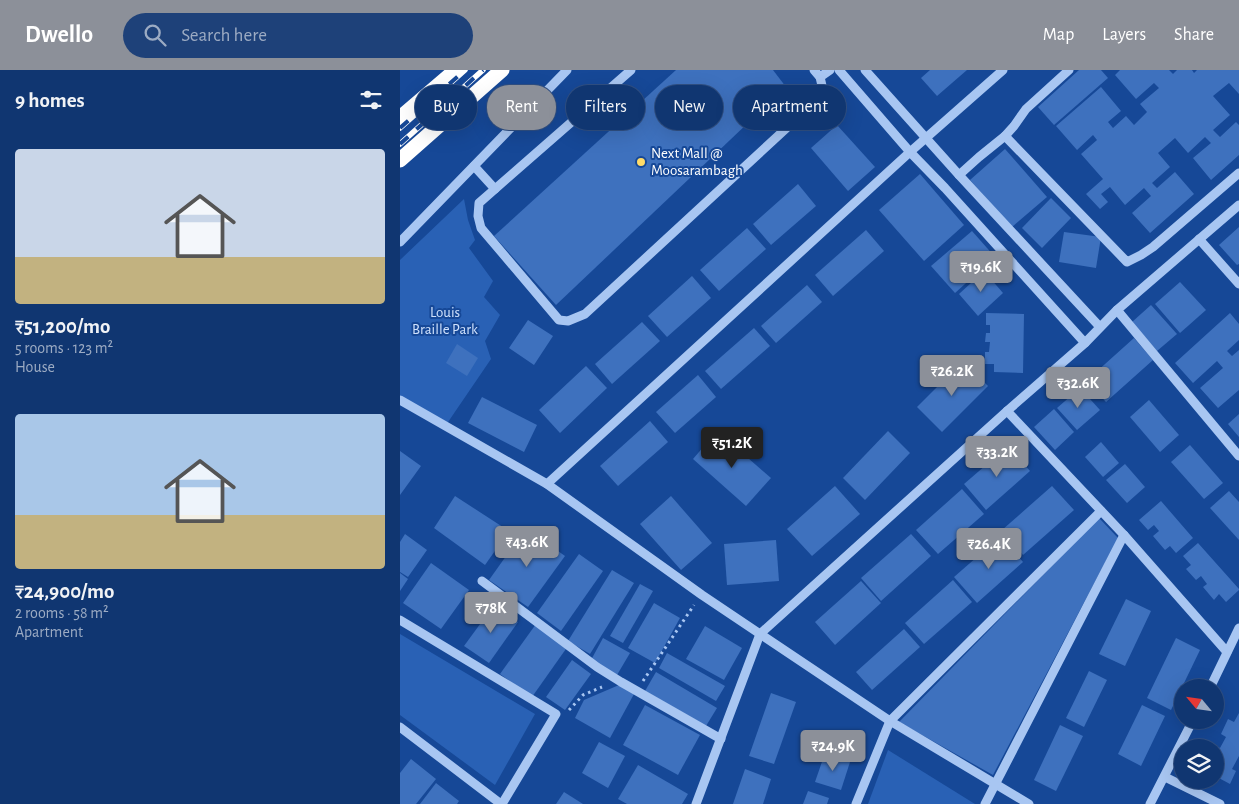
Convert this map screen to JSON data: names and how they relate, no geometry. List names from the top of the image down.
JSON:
{
  "parks": ["Louis Braille Park"],
  "places": ["Next Mall @ Moosarambagh"],
  "north": "top left",
  "page": {
    "header": "Dwello",
    "search": "Search here",
    "nav": ["Map", "Layers", "Share"],
    "heading": "9 homes",
    "chip": [
      "Buy",
      "Rent",
      "Filters",
      "New",
      "Apartment"
    ],
    "list": [
      {
        "name": "₹51,200/mo",
        "note": "5 rooms · 123 m² · House"
      },
      {
        "name": "₹24,900/mo",
        "note": "2 rooms · 58 m² · Apartment"
      }
    ],
    "price": [
      "₹19.6K",
      "₹26.2K",
      "₹32.6K",
      "₹51.2K",
      "₹33.2K",
      "₹43.6K",
      "₹26.4K",
      "₹78K",
      "₹24.9K"
    ]
  }
}
